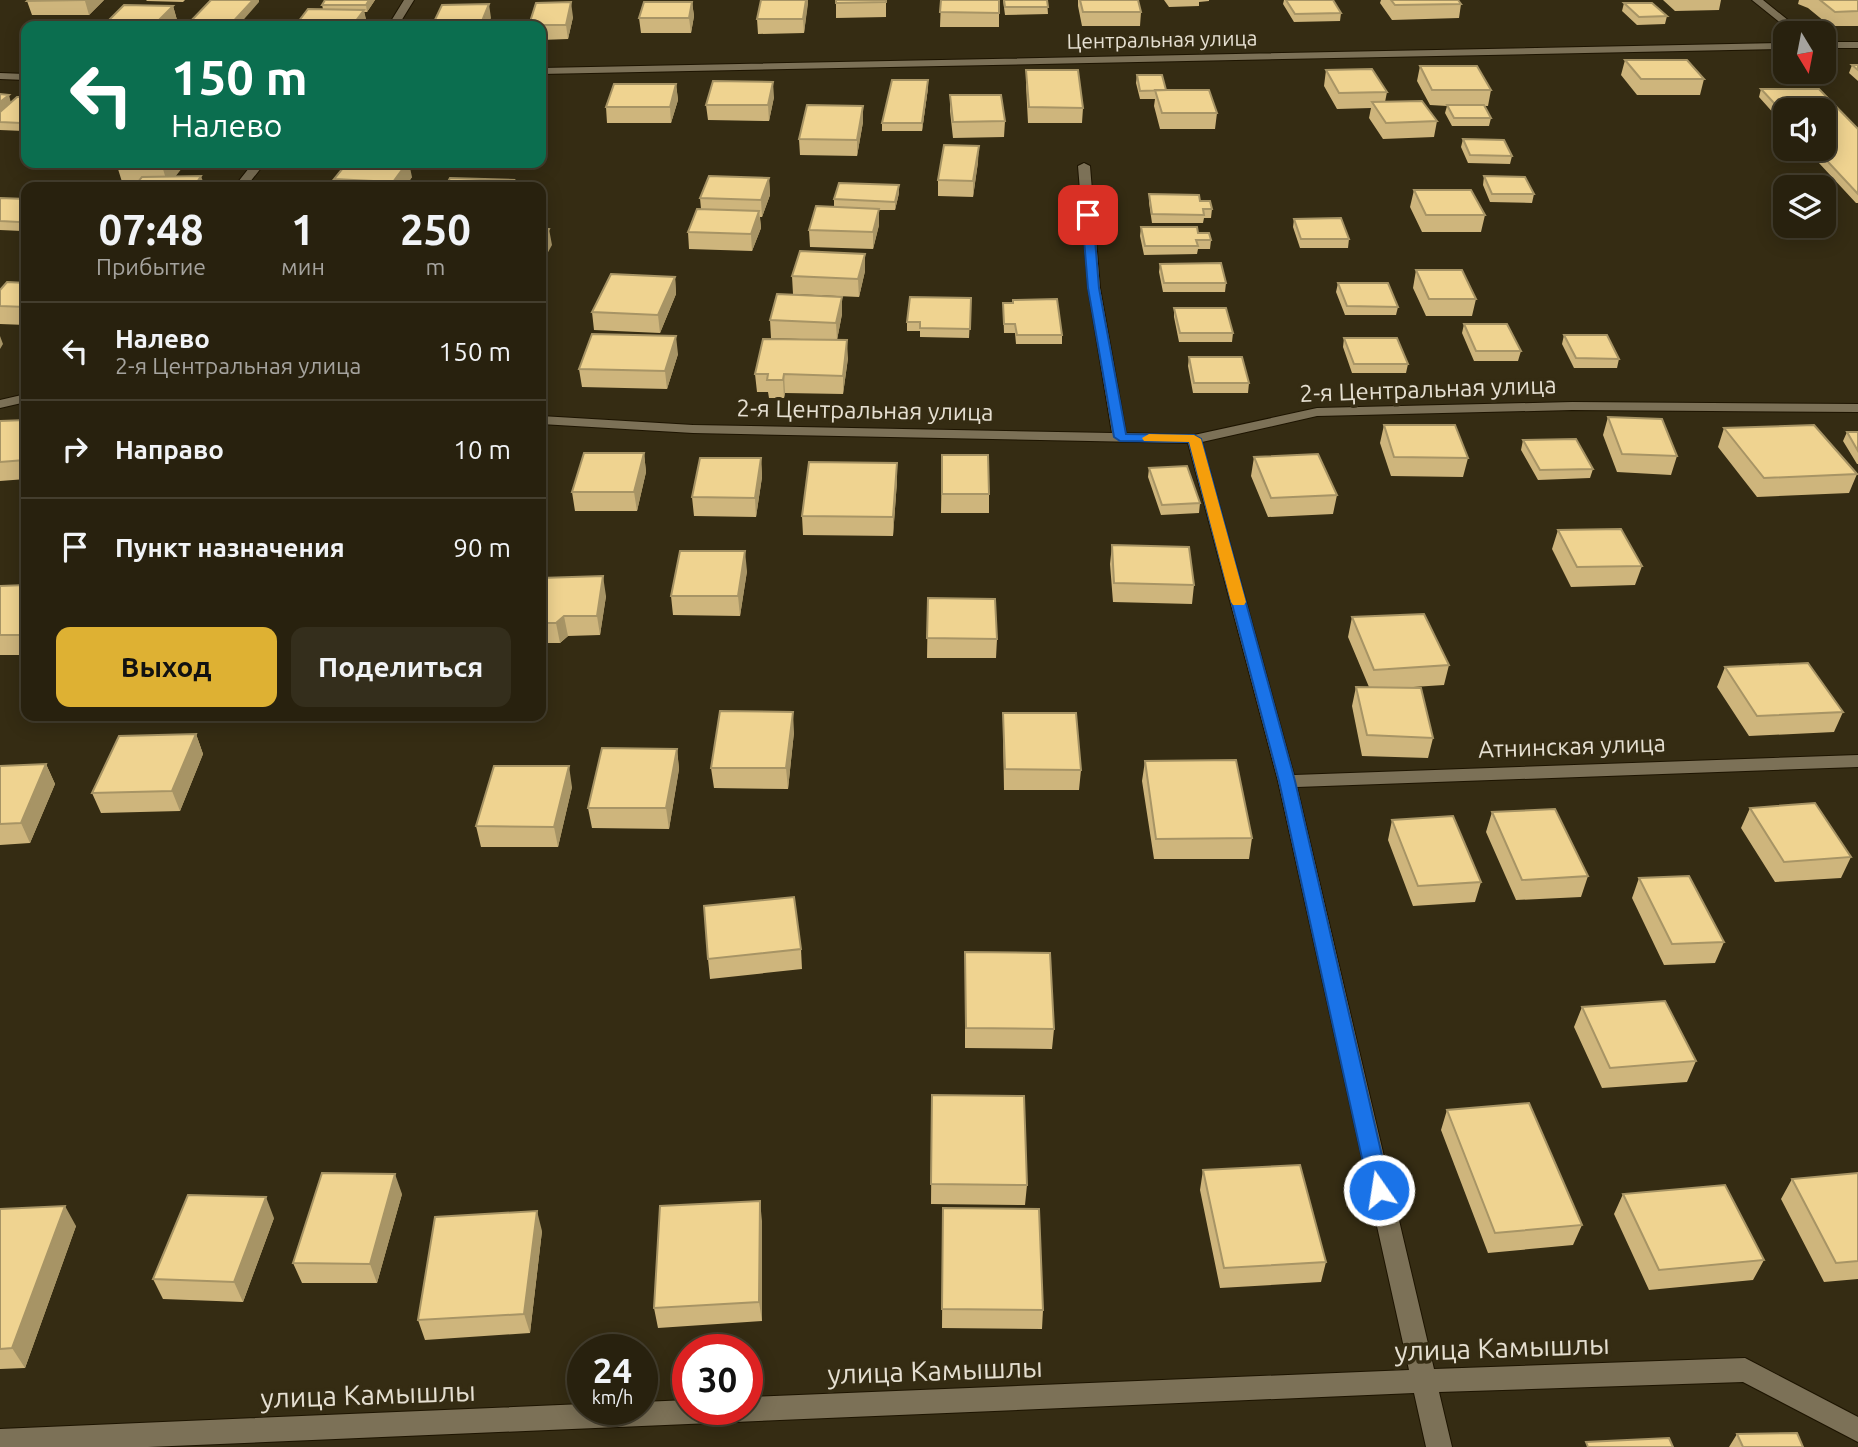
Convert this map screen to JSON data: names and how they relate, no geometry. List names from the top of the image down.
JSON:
{
  "streets": {
    "street": [
      "Центральная улица",
      "2-я Центральная улица",
      "Атнинская улица",
      "улица Камышлы"
    ]
  },
  "north": "bottom",
  "page": {
    "turn": ["150 m", "Налево"],
    "eta": [
      "07:48",
      "Прибытие",
      "1",
      "мин",
      "250",
      "m"
    ],
    "list": [
      {
        "name": "Налево",
        "note": "2-я Центральная улица",
        "value": "150 m"
      },
      {
        "name": "Направо",
        "value": "10 m"
      },
      {
        "name": "Пункт назначения",
        "value": "90 m"
      }
    ],
    "buttons": ["Выход", "Поделиться"],
    "speed": "24 km/h",
    "limit": "30"
  }
}
